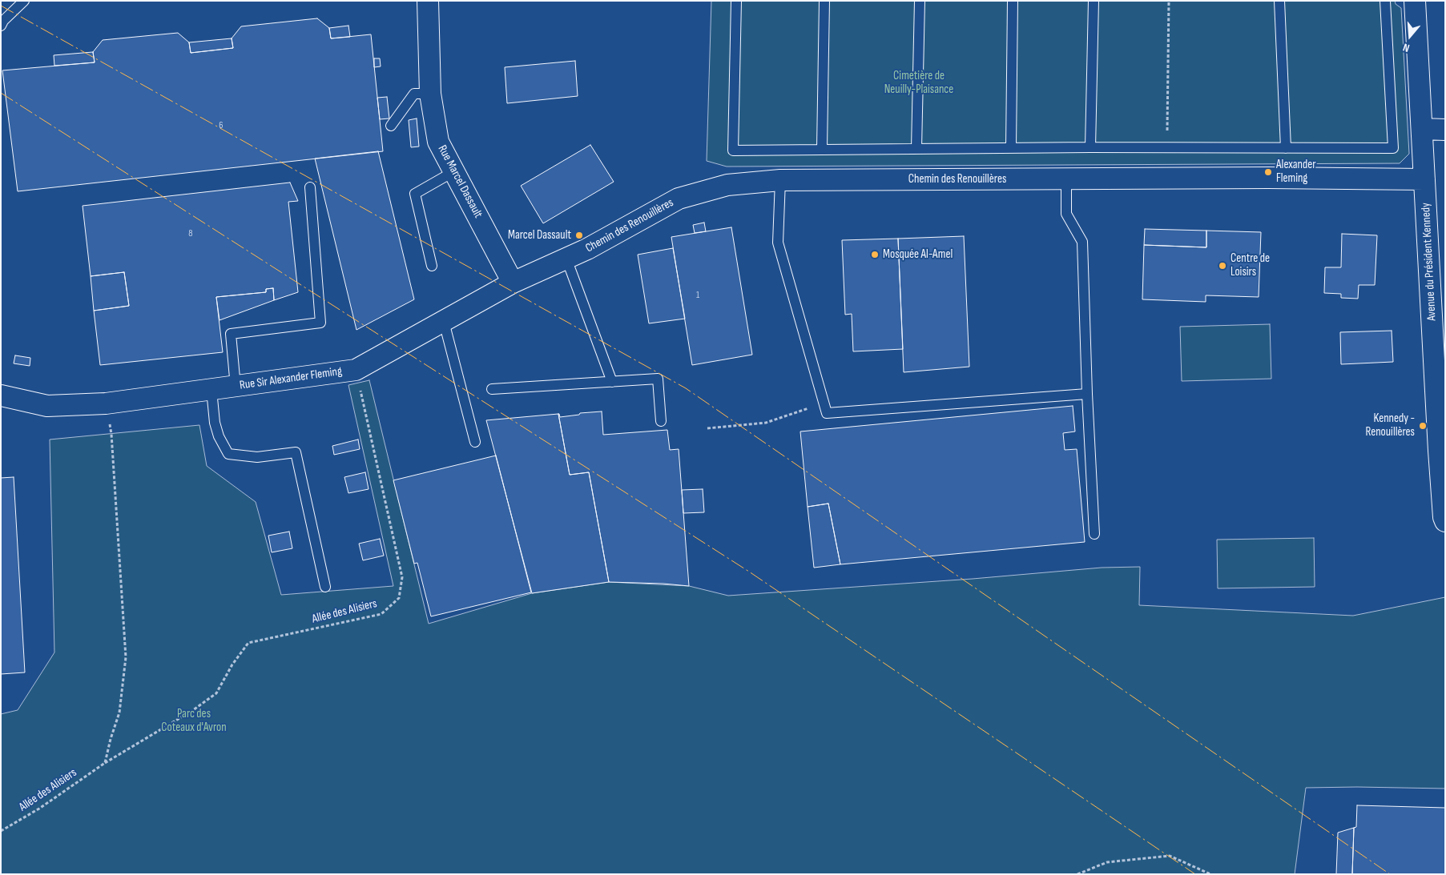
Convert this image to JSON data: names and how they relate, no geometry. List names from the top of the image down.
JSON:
{
  "streets": {
    "street": [
      "Chemin des Renouillères",
      "Rue Marcel Dassault",
      "Avenue du Président Kennedy",
      "Rue Sir Alexander Fleming"
    ],
    "path": ["Allée des Alisiers"]
  },
  "crossings": [
    ["Chemin des Renouillères", "Rue Marcel Dassault"],
    ["Chemin des Renouillères", "Avenue du Président Kennedy"],
    ["Chemin des Renouillères", "Rue Sir Alexander Fleming"],
    ["Rue Marcel Dassault", "Rue Sir Alexander Fleming"],
    ["Rue Sir Alexander Fleming", "Allée des Alisiers"]
  ],
  "parks": ["Cimetière de Neuilly-Plaisance", "Parc des Coteaux d'Avron"],
  "places": [
    "Alexander Fleming",
    "Marcel Dassault",
    "Mosquée Al-Amel",
    "Centre de Loisirs",
    "Kennedy - Renouillères"
  ],
  "house_numbers": ["6", "8", "1"],
  "north": "bottom"
}
